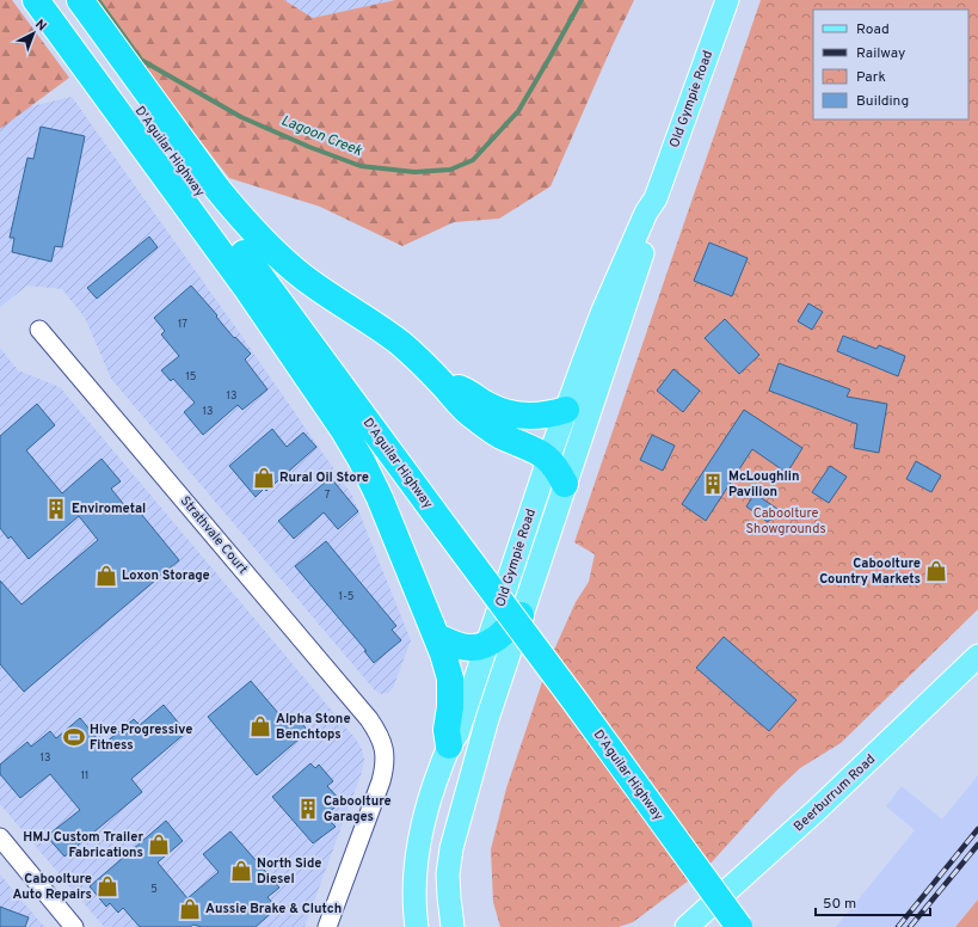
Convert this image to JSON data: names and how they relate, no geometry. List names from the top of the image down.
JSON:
{
  "streets": {
    "highway": ["D'Aguilar Highway"],
    "main road": ["Old Gympie Road", "Beerburrum Road"],
    "street": ["Strathvale Court"]
  },
  "water": ["Lagoon Creek"],
  "parks": ["Caboolture Showgrounds"],
  "places": {
    "shop": [
      "Rural Oil Store",
      "Caboolture Country Markets",
      "Loxon Storage",
      "Alpha Stone Benchtops",
      "HMJ Custom Trailer Fabrications",
      "North Side Diesel",
      "Caboolture Auto Repairs",
      "Aussie Brake & Clutch"
    ],
    "building": ["McLoughlin Pavilion", "Envirometal", "Caboolture Garages"],
    "sports": ["Hive Progressive Fitness"]
  },
  "house_numbers": [
    "17",
    "15",
    "13",
    "13",
    "7",
    "1-5",
    "13",
    "11",
    "5"
  ],
  "legend": [
    "Road",
    "Railway",
    "Park",
    "Building"
  ],
  "scale_bar": "50 m",
  "north": "top right"
}
